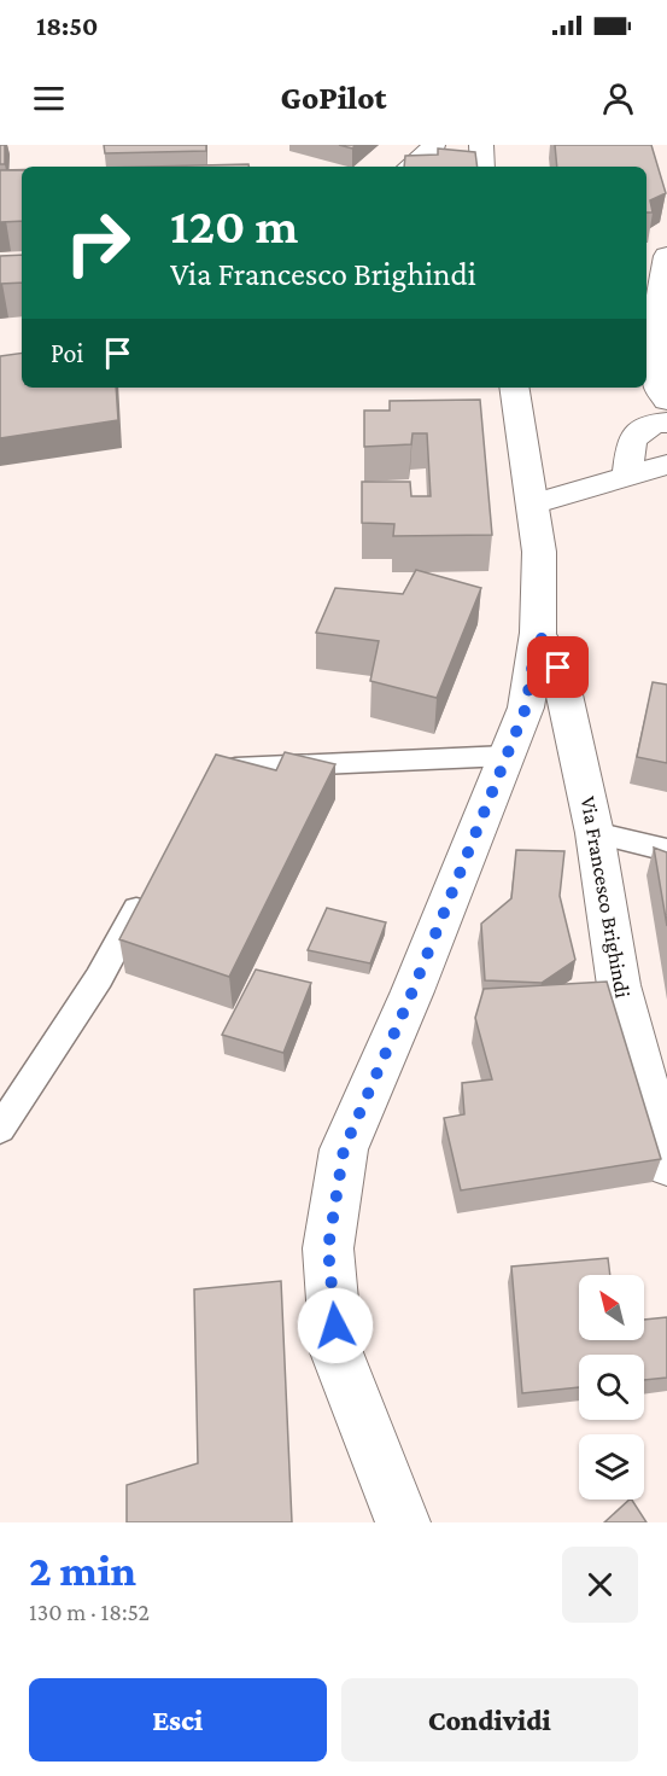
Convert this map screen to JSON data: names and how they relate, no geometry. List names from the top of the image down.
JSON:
{
  "streets": {
    "main road": ["Via Francesco Brighindi"]
  },
  "north": "top left",
  "page": {
    "status": "18:50",
    "header": "GoPilot",
    "turn": ["120 m", "Via Francesco Brighindi"],
    "then": "Poi",
    "heading": ["2 min", "130 m · 18:52"],
    "buttons": ["Esci", "Condividi"]
  }
}
